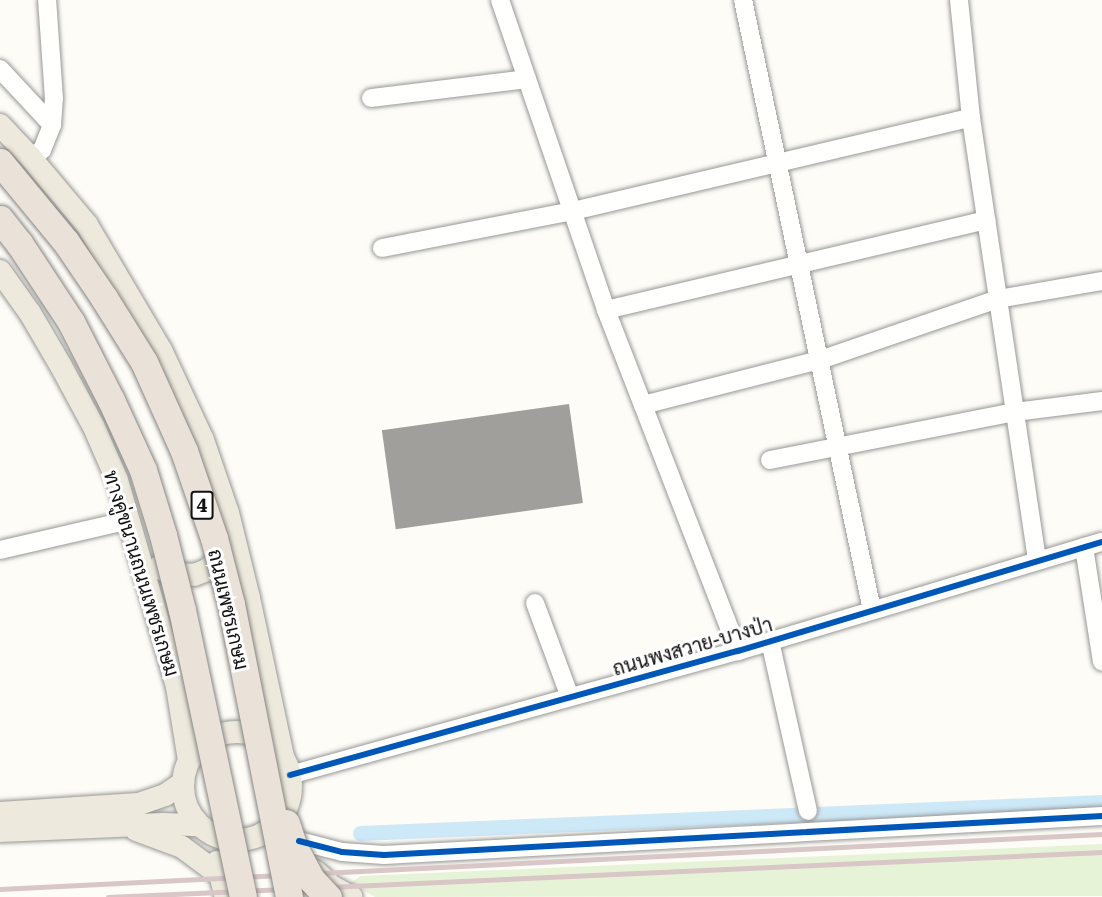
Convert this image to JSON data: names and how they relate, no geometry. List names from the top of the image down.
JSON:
{
  "streets": {
    "highway": ["4", "ถนนเพชรเกษม"],
    "main road": ["ทางคู่ขนานถนนเพชรเกษม"],
    "street": ["ถนนพงสวาย-บางป่า"]
  },
  "crossings": [
    ["4", "ทางคู่ขนานถนนเพชรเกษม"],
    ["4", "ถนนพงสวาย-บางป่า"],
    ["ทางคู่ขนานถนนเพชรเกษม", "ถนนพงสวาย-บางป่า"]
  ]
}
